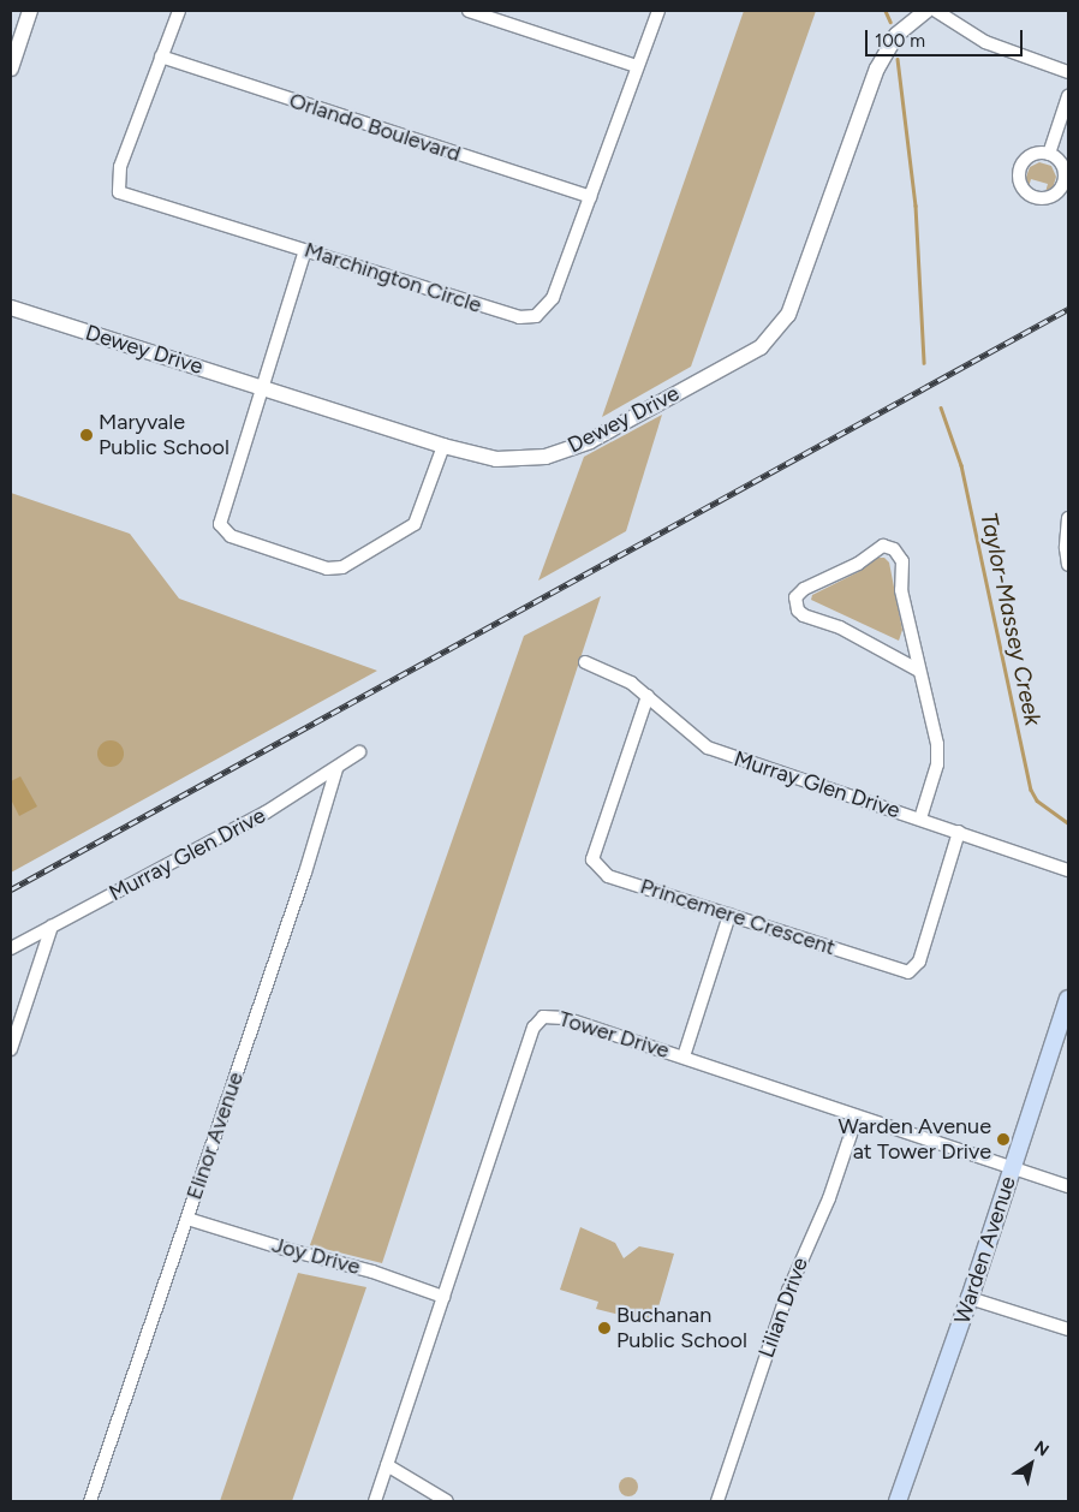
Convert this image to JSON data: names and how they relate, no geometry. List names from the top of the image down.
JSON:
{
  "streets": {
    "main road": ["Warden Avenue"],
    "street": [
      "Orlando Boulevard",
      "Marchington Circle",
      "Dewey Drive",
      "Murray Glen Drive",
      "Princemere Crescent",
      "Tower Drive",
      "Elinor Avenue",
      "Joy Drive",
      "Lilian Drive"
    ]
  },
  "crossings": [
    ["Orlando Boulevard", "Marchington Circle"],
    ["Murray Glen Drive", "Princemere Crescent"],
    ["Murray Glen Drive", "Elinor Avenue"],
    ["Tower Drive", "Warden Avenue"],
    ["Tower Drive", "Joy Drive"],
    ["Tower Drive", "Lilian Drive"],
    ["Elinor Avenue", "Joy Drive"]
  ],
  "water": ["Taylor-Massey Creek"],
  "places": ["Maryvale Public School", "Warden Avenue at Tower Drive", "Buchanan Public School"],
  "scale_bar": "100 m",
  "north": "top right"
}
